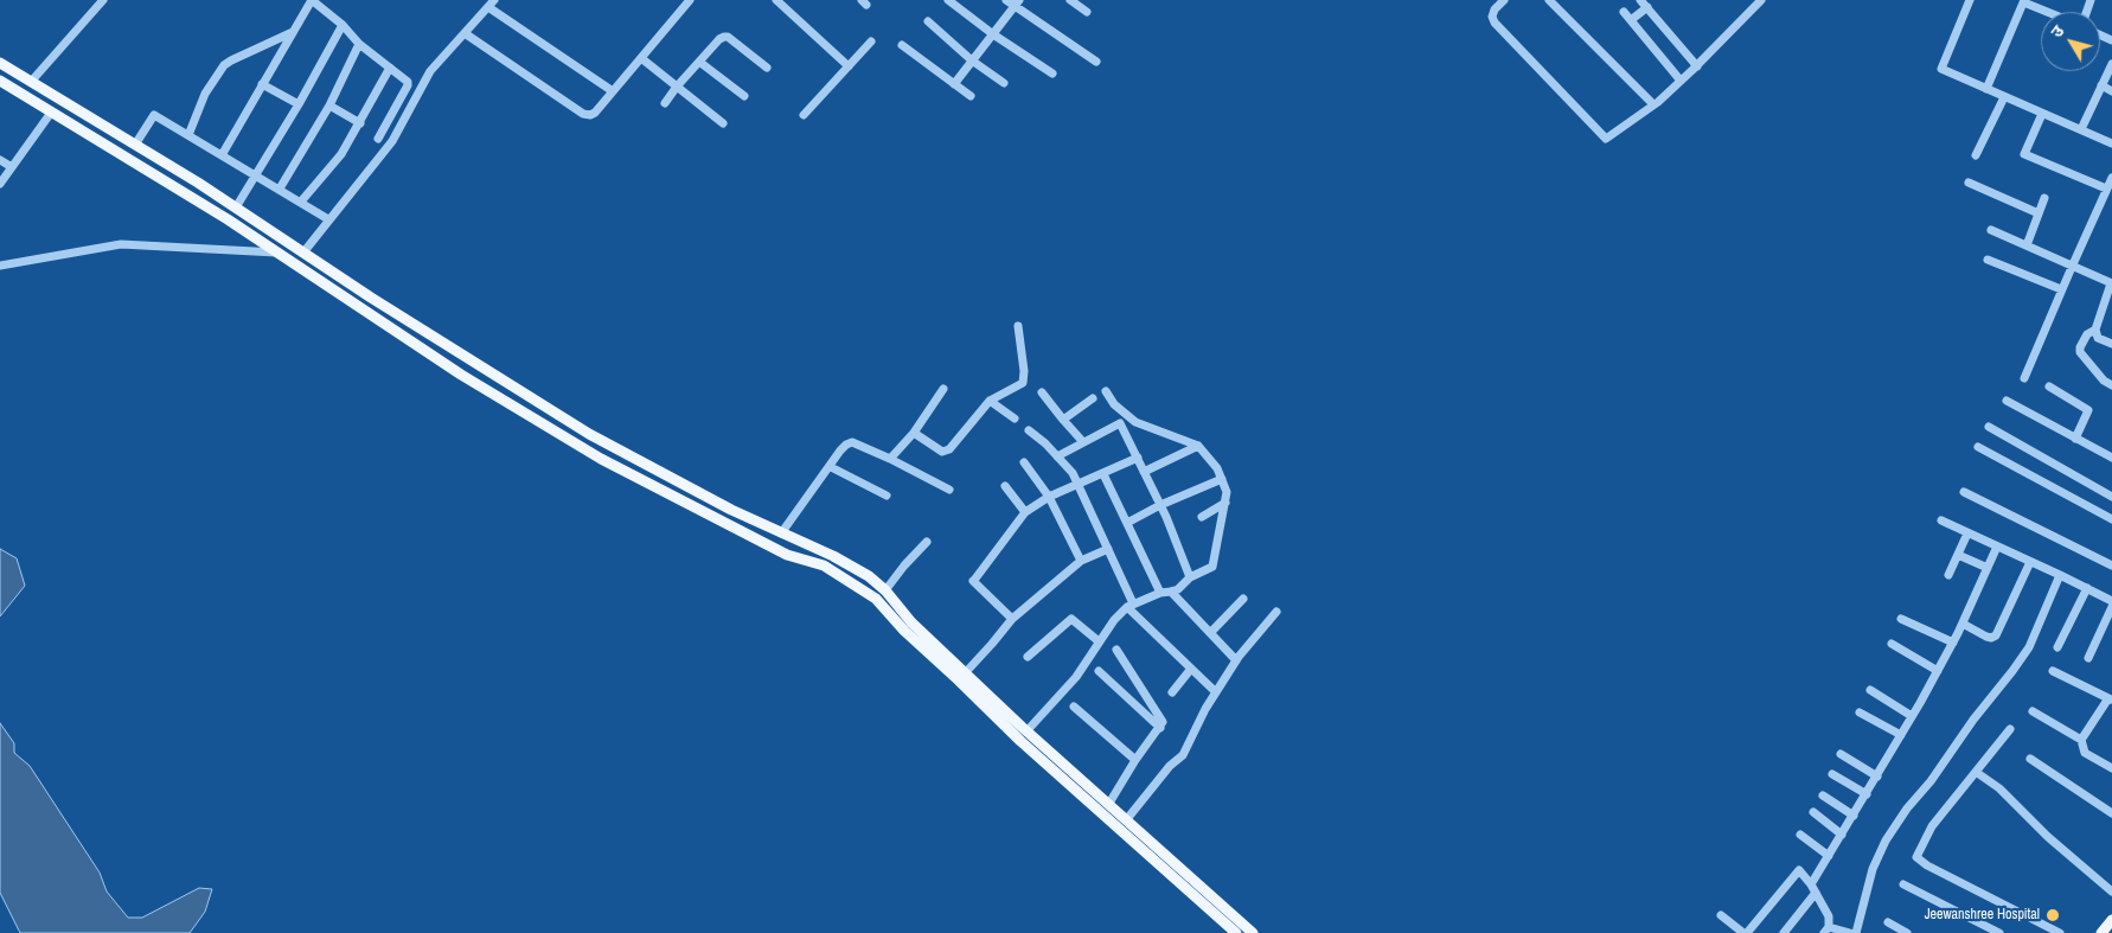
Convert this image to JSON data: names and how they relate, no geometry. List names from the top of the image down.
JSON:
{
  "places": ["Jeewanshree Hospital"],
  "north": "top left"
}
